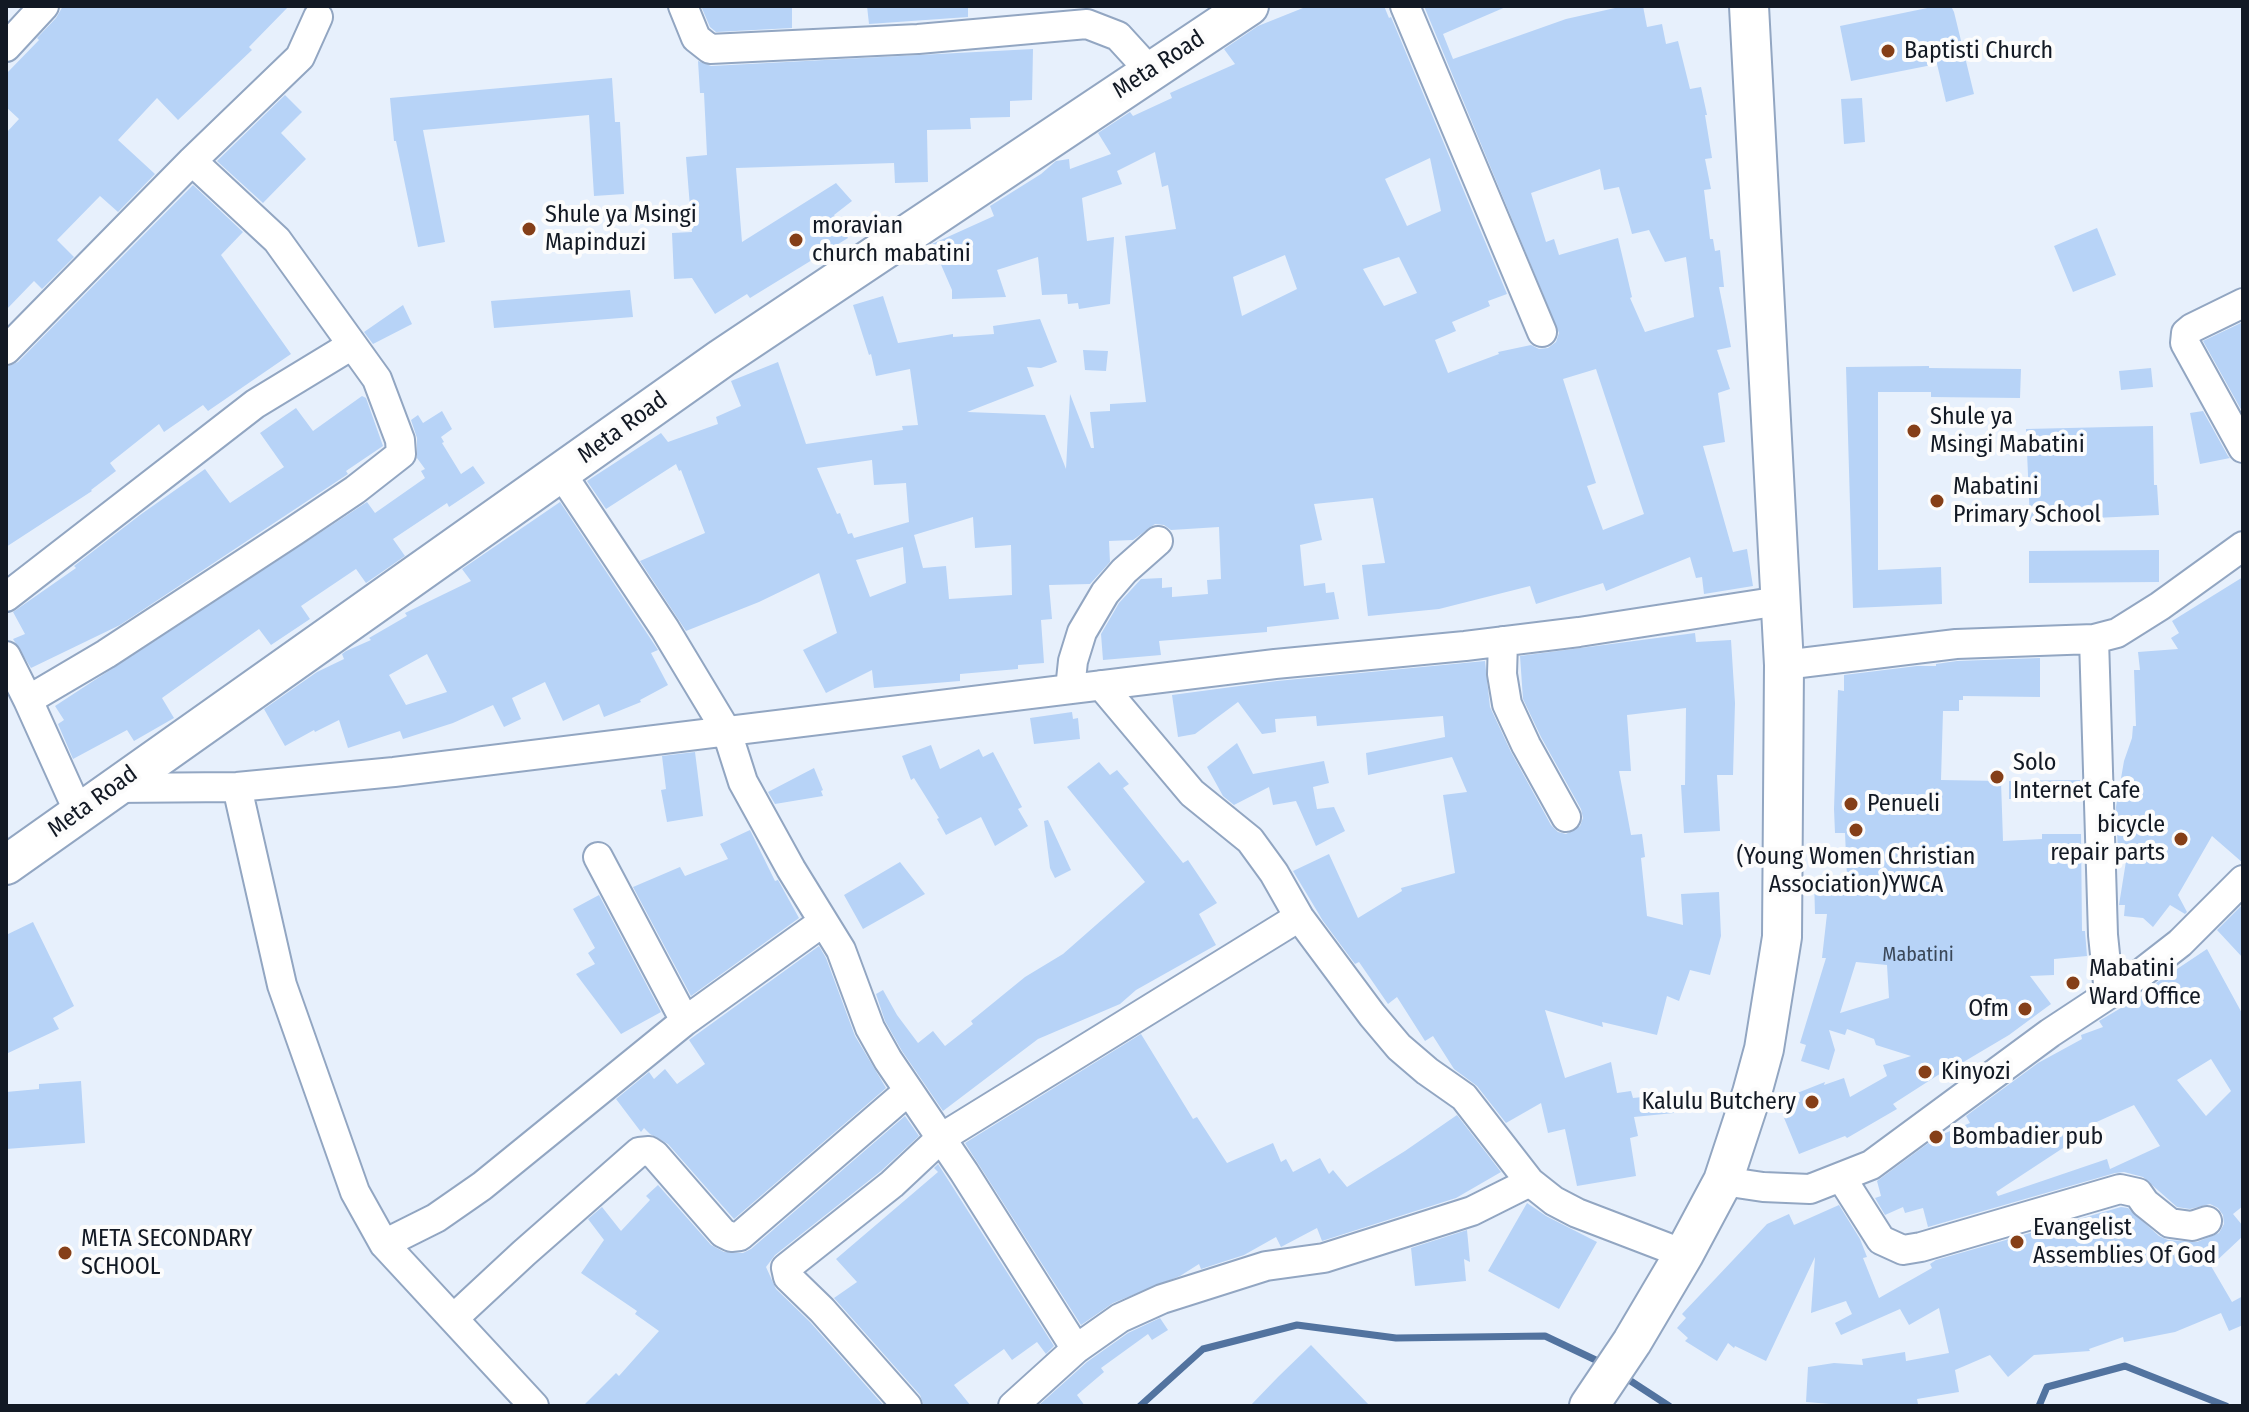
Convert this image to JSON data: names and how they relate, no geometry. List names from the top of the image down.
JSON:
{
  "streets": {
    "street": ["Meta Road"]
  },
  "places": [
    "Baptisti Church",
    "Shule ya Msingi Mapinduzi",
    "moravian church mabatini",
    "Shule ya Msingi Mabatini",
    "Mabatini Primary School",
    "Solo Internet Cafe",
    "Penueli",
    "(Young Women Christian Association)YWCA",
    "bicycle repair parts",
    "Mabatini Ward Office",
    "Ofm",
    "Kinyozi",
    "Kalulu Butchery",
    "Bombadier pub",
    "Evangelist Assemblies Of God",
    "META SECONDARY SCHOOL"
  ],
  "house_numbers": ["Mabatini"]
}
